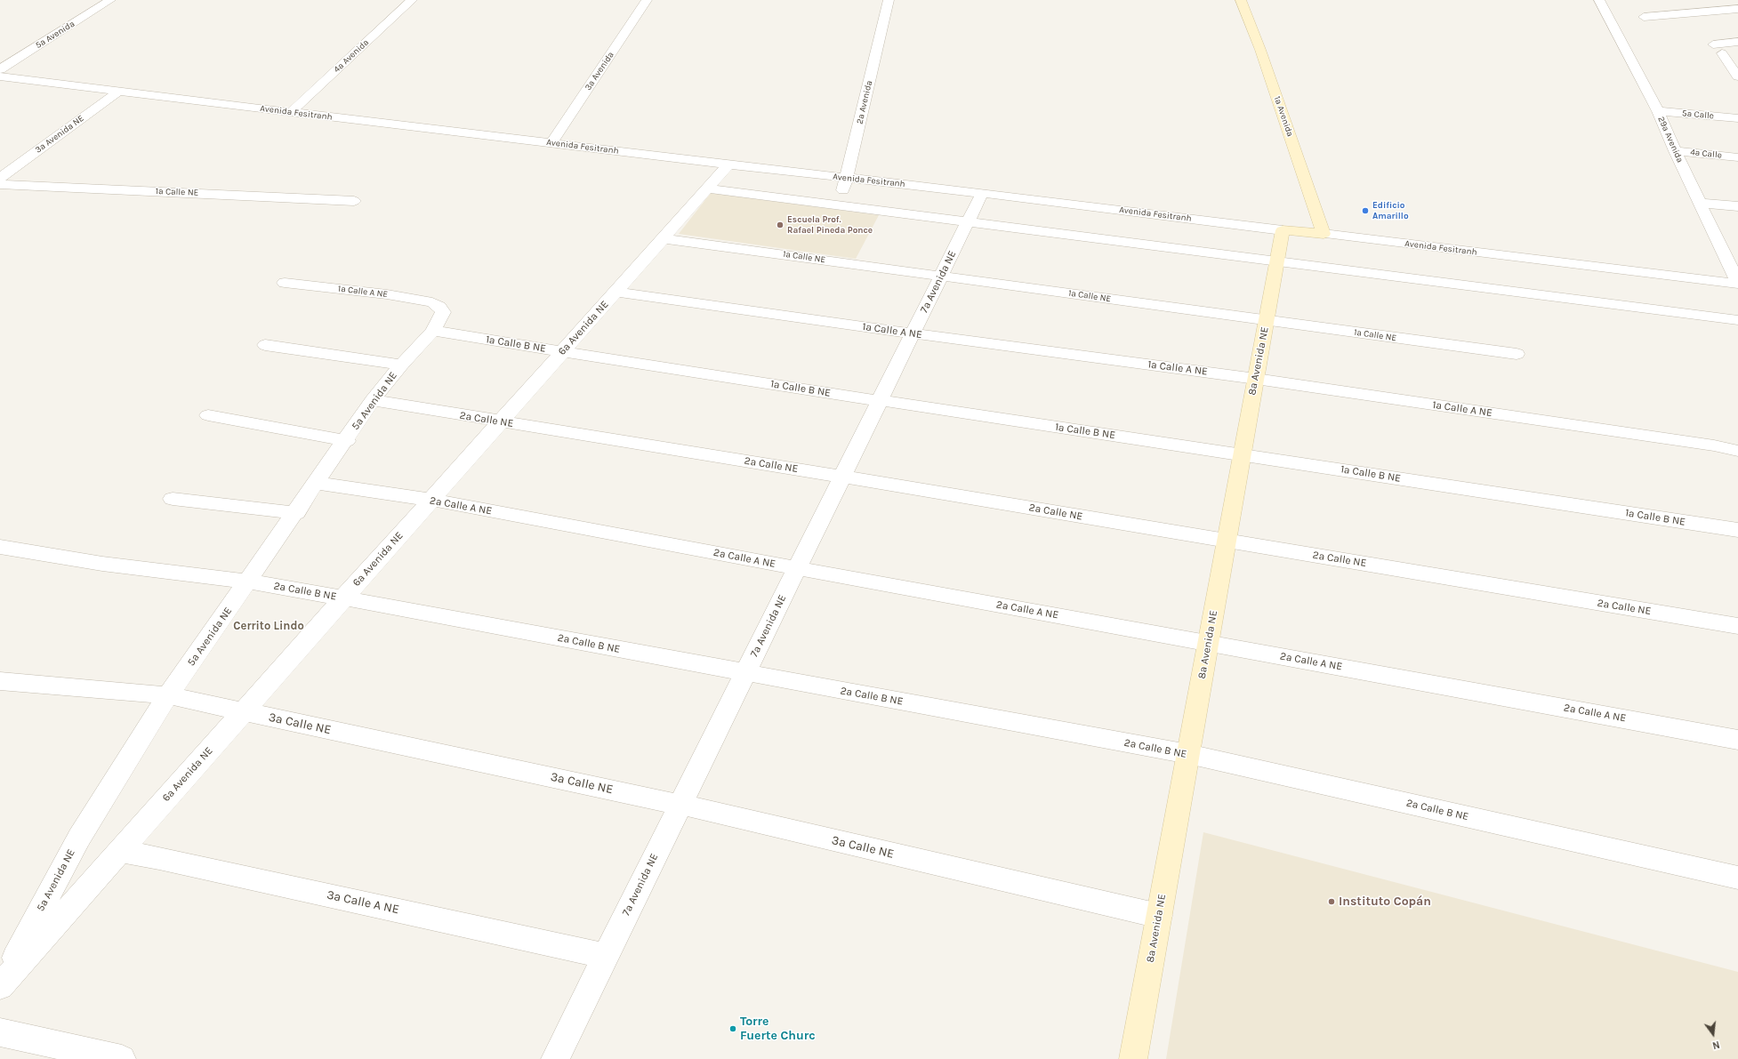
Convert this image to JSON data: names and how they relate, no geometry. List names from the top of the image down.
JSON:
{
  "streets": {
    "street": [
      "5a Avenida",
      "4a Avenida",
      "3a Avenida",
      "2a Avenida",
      "Avenida Fesitranh",
      "5a Calle",
      "1a Avenida",
      "3a Avenida NE",
      "29a Avenida",
      "4a Calle",
      "1a Calle NE",
      "7a Avenida NE",
      "1a Calle A NE",
      "6a Avenida NE",
      "1a Calle B NE",
      "8a Avenida NE",
      "5a Avenida NE",
      "2a Calle NE",
      "2a Calle A NE",
      "2a Calle B NE",
      "3a Calle NE",
      "3a Calle A NE"
    ]
  },
  "crossings": [
    ["4a Avenida", "Avenida Fesitranh"],
    ["3a Avenida", "Avenida Fesitranh"],
    ["2a Avenida", "Avenida Fesitranh"],
    ["Avenida Fesitranh", "1a Avenida"],
    ["Avenida Fesitranh", "3a Avenida NE"],
    ["Avenida Fesitranh", "29a Avenida"],
    ["Avenida Fesitranh", "7a Avenida NE"],
    ["Avenida Fesitranh", "6a Avenida NE"],
    ["Avenida Fesitranh", "8a Avenida NE"],
    ["5a Calle", "29a Avenida"],
    ["29a Avenida", "4a Calle"],
    ["1a Calle NE", "7a Avenida NE"],
    ["1a Calle NE", "6a Avenida NE"],
    ["1a Calle NE", "8a Avenida NE"],
    ["7a Avenida NE", "1a Calle A NE"],
    ["7a Avenida NE", "1a Calle B NE"],
    ["7a Avenida NE", "2a Calle NE"],
    ["7a Avenida NE", "2a Calle A NE"],
    ["7a Avenida NE", "2a Calle B NE"],
    ["7a Avenida NE", "3a Calle NE"],
    ["7a Avenida NE", "3a Calle A NE"],
    ["1a Calle A NE", "6a Avenida NE"],
    ["1a Calle A NE", "8a Avenida NE"],
    ["1a Calle A NE", "5a Avenida NE"],
    ["6a Avenida NE", "1a Calle B NE"],
    ["6a Avenida NE", "5a Avenida NE"],
    ["6a Avenida NE", "2a Calle NE"],
    ["6a Avenida NE", "2a Calle A NE"],
    ["6a Avenida NE", "2a Calle B NE"],
    ["6a Avenida NE", "3a Calle NE"],
    ["6a Avenida NE", "3a Calle A NE"],
    ["1a Calle B NE", "8a Avenida NE"],
    ["1a Calle B NE", "5a Avenida NE"],
    ["8a Avenida NE", "2a Calle NE"],
    ["8a Avenida NE", "2a Calle A NE"],
    ["8a Avenida NE", "2a Calle B NE"],
    ["8a Avenida NE", "3a Calle NE"],
    ["5a Avenida NE", "2a Calle NE"],
    ["5a Avenida NE", "2a Calle A NE"],
    ["5a Avenida NE", "2a Calle B NE"],
    ["5a Avenida NE", "3a Calle NE"]
  ],
  "districts": ["Cerrito Lindo"],
  "places": [
    "Edificio Amarillo",
    "Escuela Prof. Rafael Pineda Ponce",
    "Instituto Copán",
    "Torre Fuerte Churc"
  ],
  "north": "bottom"
}
